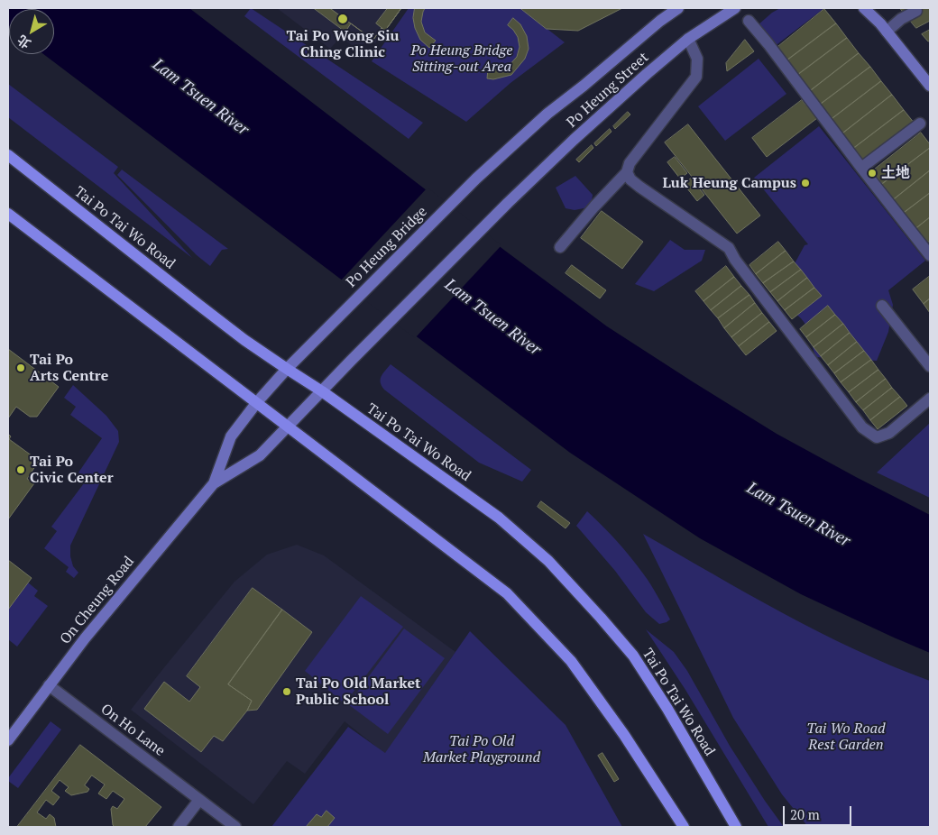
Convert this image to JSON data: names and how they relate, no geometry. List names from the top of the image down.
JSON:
{
  "streets": {
    "main road": [
      "Po Heung Street",
      "Tai Po Tai Wo Road",
      "Po Heung Bridge",
      "On Cheung Road"
    ],
    "street": ["On Ho Lane"]
  },
  "crossings": [
    ["Po Heung Street", "Po Heung Bridge"],
    ["Po Heung Street", "On Cheung Road"],
    ["Tai Po Tai Wo Road", "On Cheung Road"],
    ["Po Heung Bridge", "On Cheung Road"],
    ["On Cheung Road", "On Ho Lane"]
  ],
  "water": ["Lam Tsuen River"],
  "parks": ["Po Heung Bridge Sitting-out Area", "Tai Wo Road Rest Garden", "Tai Po Old Market Playground"],
  "places": [
    "Tai Po Wong Siu Ching Clinic",
    "土地",
    "Luk Heung Campus",
    "Tai Po Arts Centre",
    "Tai Po Civic Center",
    "Tai Po Old Market Public School"
  ],
  "scale_bar": "20 m",
  "north": "bottom left"
}
